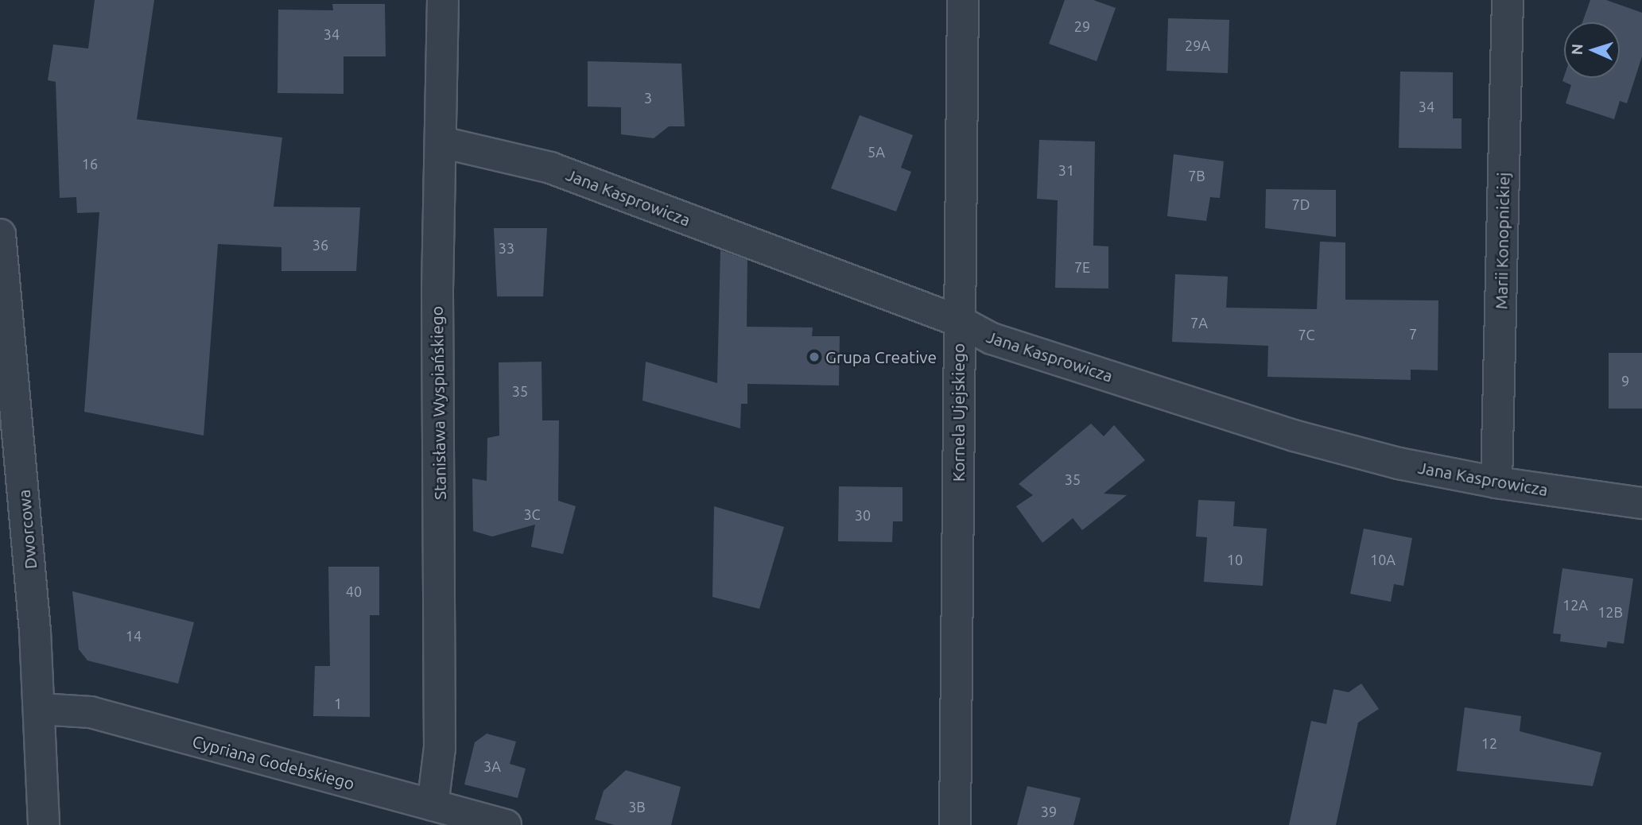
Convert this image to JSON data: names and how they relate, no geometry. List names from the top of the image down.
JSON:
{
  "streets": {
    "street": [
      "Jana Kasprowicza",
      "Marii Konopnickiej",
      "Stanisława Wyspiańskiego",
      "Kornela Ujejskiego",
      "Dworcowa",
      "Cypriana Godebskiego"
    ]
  },
  "crossings": [
    ["Jana Kasprowicza", "Marii Konopnickiej"],
    ["Jana Kasprowicza", "Stanisława Wyspiańskiego"],
    ["Jana Kasprowicza", "Kornela Ujejskiego"],
    ["Stanisława Wyspiańskiego", "Cypriana Godebskiego"],
    ["Dworcowa", "Cypriana Godebskiego"]
  ],
  "places": ["Grupa Creative"],
  "house_numbers": [
    "29",
    "34",
    "29A",
    "3",
    "34",
    "5A",
    "16",
    "31",
    "7B",
    "7D",
    "36",
    "33",
    "7E",
    "7A",
    "7",
    "7C",
    "9",
    "35",
    "35",
    "3C",
    "30",
    "10",
    "10A",
    "40",
    "12A",
    "12B",
    "14",
    "1",
    "12",
    "3A",
    "3B",
    "39"
  ],
  "north": "left"
}
